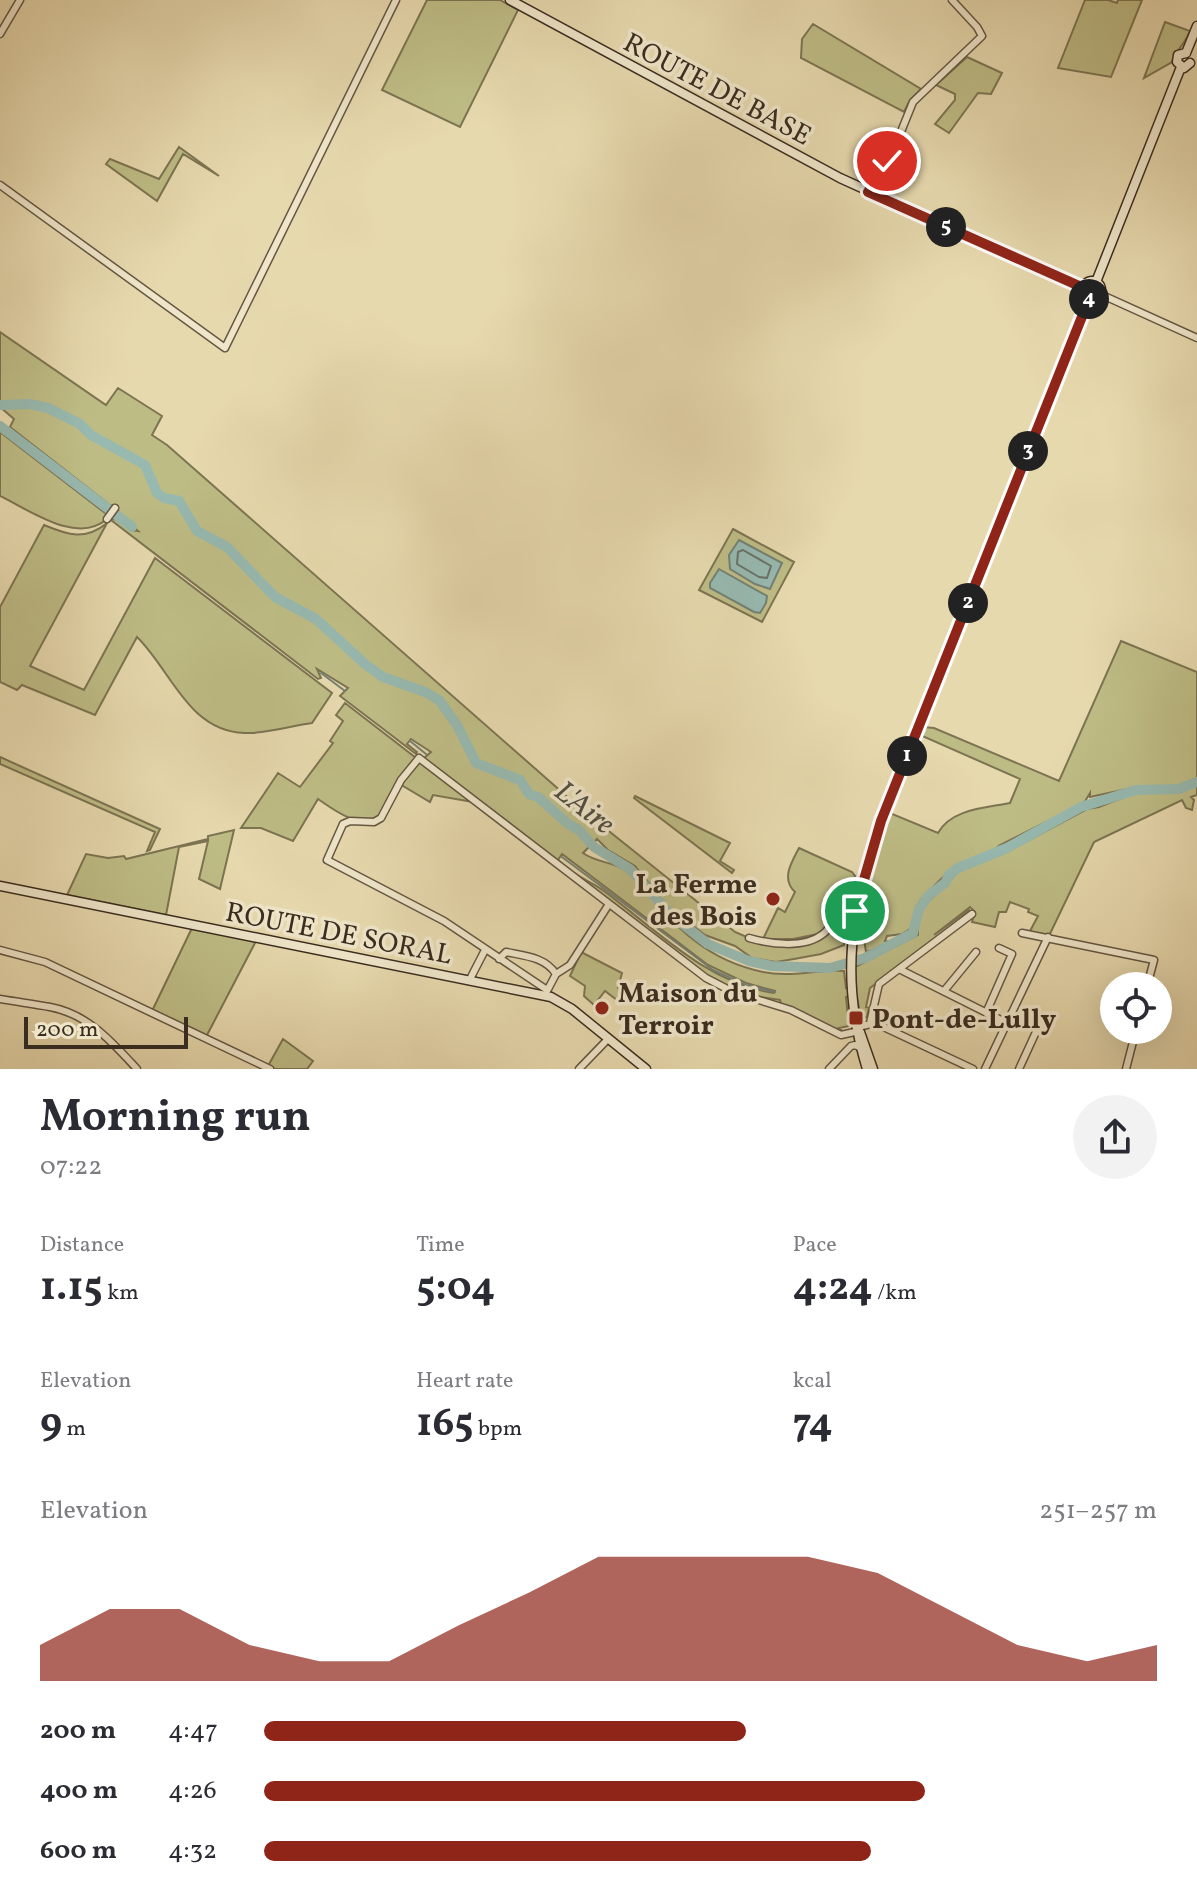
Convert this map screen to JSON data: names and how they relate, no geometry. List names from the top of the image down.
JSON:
{
  "streets": {
    "main road": ["ROUTE DE BASE", "ROUTE DE SORAL"]
  },
  "water": ["L'Aire"],
  "places": {
    "other": ["La Ferme des Bois", "Maison du Terroir"],
    "transit": ["Pont-de-Lully"]
  },
  "scale_bar": "200 m",
  "page": {
    "pins": [
      "5",
      "4",
      "3",
      "2",
      "1"
    ],
    "scale": "200 m",
    "heading": ["Morning run", "07:22"],
    "stats": [
      ["Distance", "1.15 km"],
      ["Time", "5:04"],
      ["Pace", "4:24 /km"],
      ["Elevation", "9 m"],
      ["Heart rate", "165 bpm"],
      ["kcal", "74"]
    ],
    "chart": ["Elevation", "251–257 m"],
    "list": [
      {
        "name": "200 m",
        "note": "4:47"
      },
      {
        "name": "400 m",
        "note": "4:26"
      },
      {
        "name": "600 m",
        "note": "4:32"
      }
    ]
  }
}
